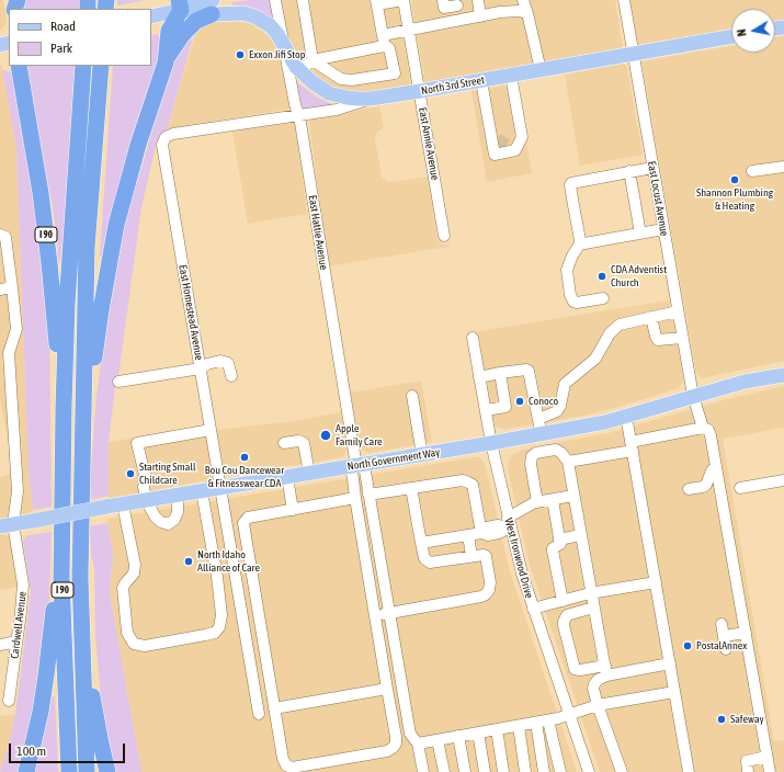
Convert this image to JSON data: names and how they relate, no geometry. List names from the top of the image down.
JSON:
{
  "streets": {
    "highway": ["I 90"],
    "main road": ["North 3rd Street", "North Government Way"],
    "street": [
      "East Annie Avenue",
      "East Locust Avenue",
      "East Hattie Avenue",
      "East Homestead Avenue",
      "West Ironwood Drive",
      "Cardwell Avenue"
    ]
  },
  "crossings": [
    ["North 3rd Street", "East Annie Avenue"],
    ["North 3rd Street", "East Locust Avenue"],
    ["North 3rd Street", "East Hattie Avenue"],
    ["North 3rd Street", "East Homestead Avenue"],
    ["East Locust Avenue", "North Government Way"],
    ["East Hattie Avenue", "North Government Way"],
    ["East Homestead Avenue", "North Government Way"],
    ["North Government Way", "West Ironwood Drive"],
    ["North Government Way", "Cardwell Avenue"]
  ],
  "places": [
    "Exxon Jifi Stop",
    "Shannon Plumbing & Heating",
    "CDA Adventist Church",
    "Conoco",
    "Apple Family Care",
    "Bou Cou Dancewear & Fitnesswear CDA",
    "Starting Small Childcare",
    "North Idaho Alliance of Care",
    "PostalAnnex",
    "Safeway"
  ],
  "legend": ["Road", "Park"],
  "scale_bar": "100 m",
  "north": "left"
}
